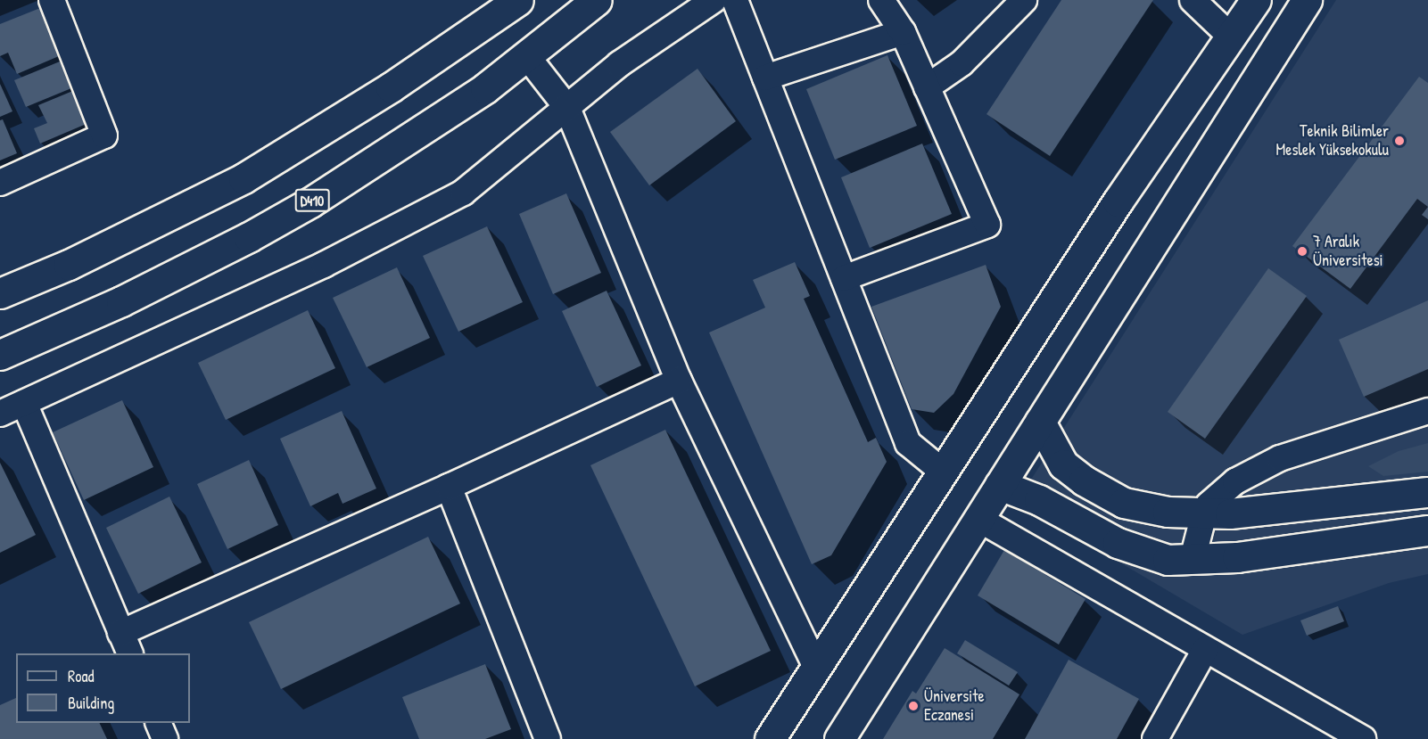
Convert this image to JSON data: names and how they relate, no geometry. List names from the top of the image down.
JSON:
{
  "streets": {
    "main road": ["D410"]
  },
  "places": ["Teknik Bilimler Meslek Yüksekokulu", "7 Aralık Üniversitesi", "Üniversite Eczanesi"],
  "legend": ["Road", "Building"]
}
